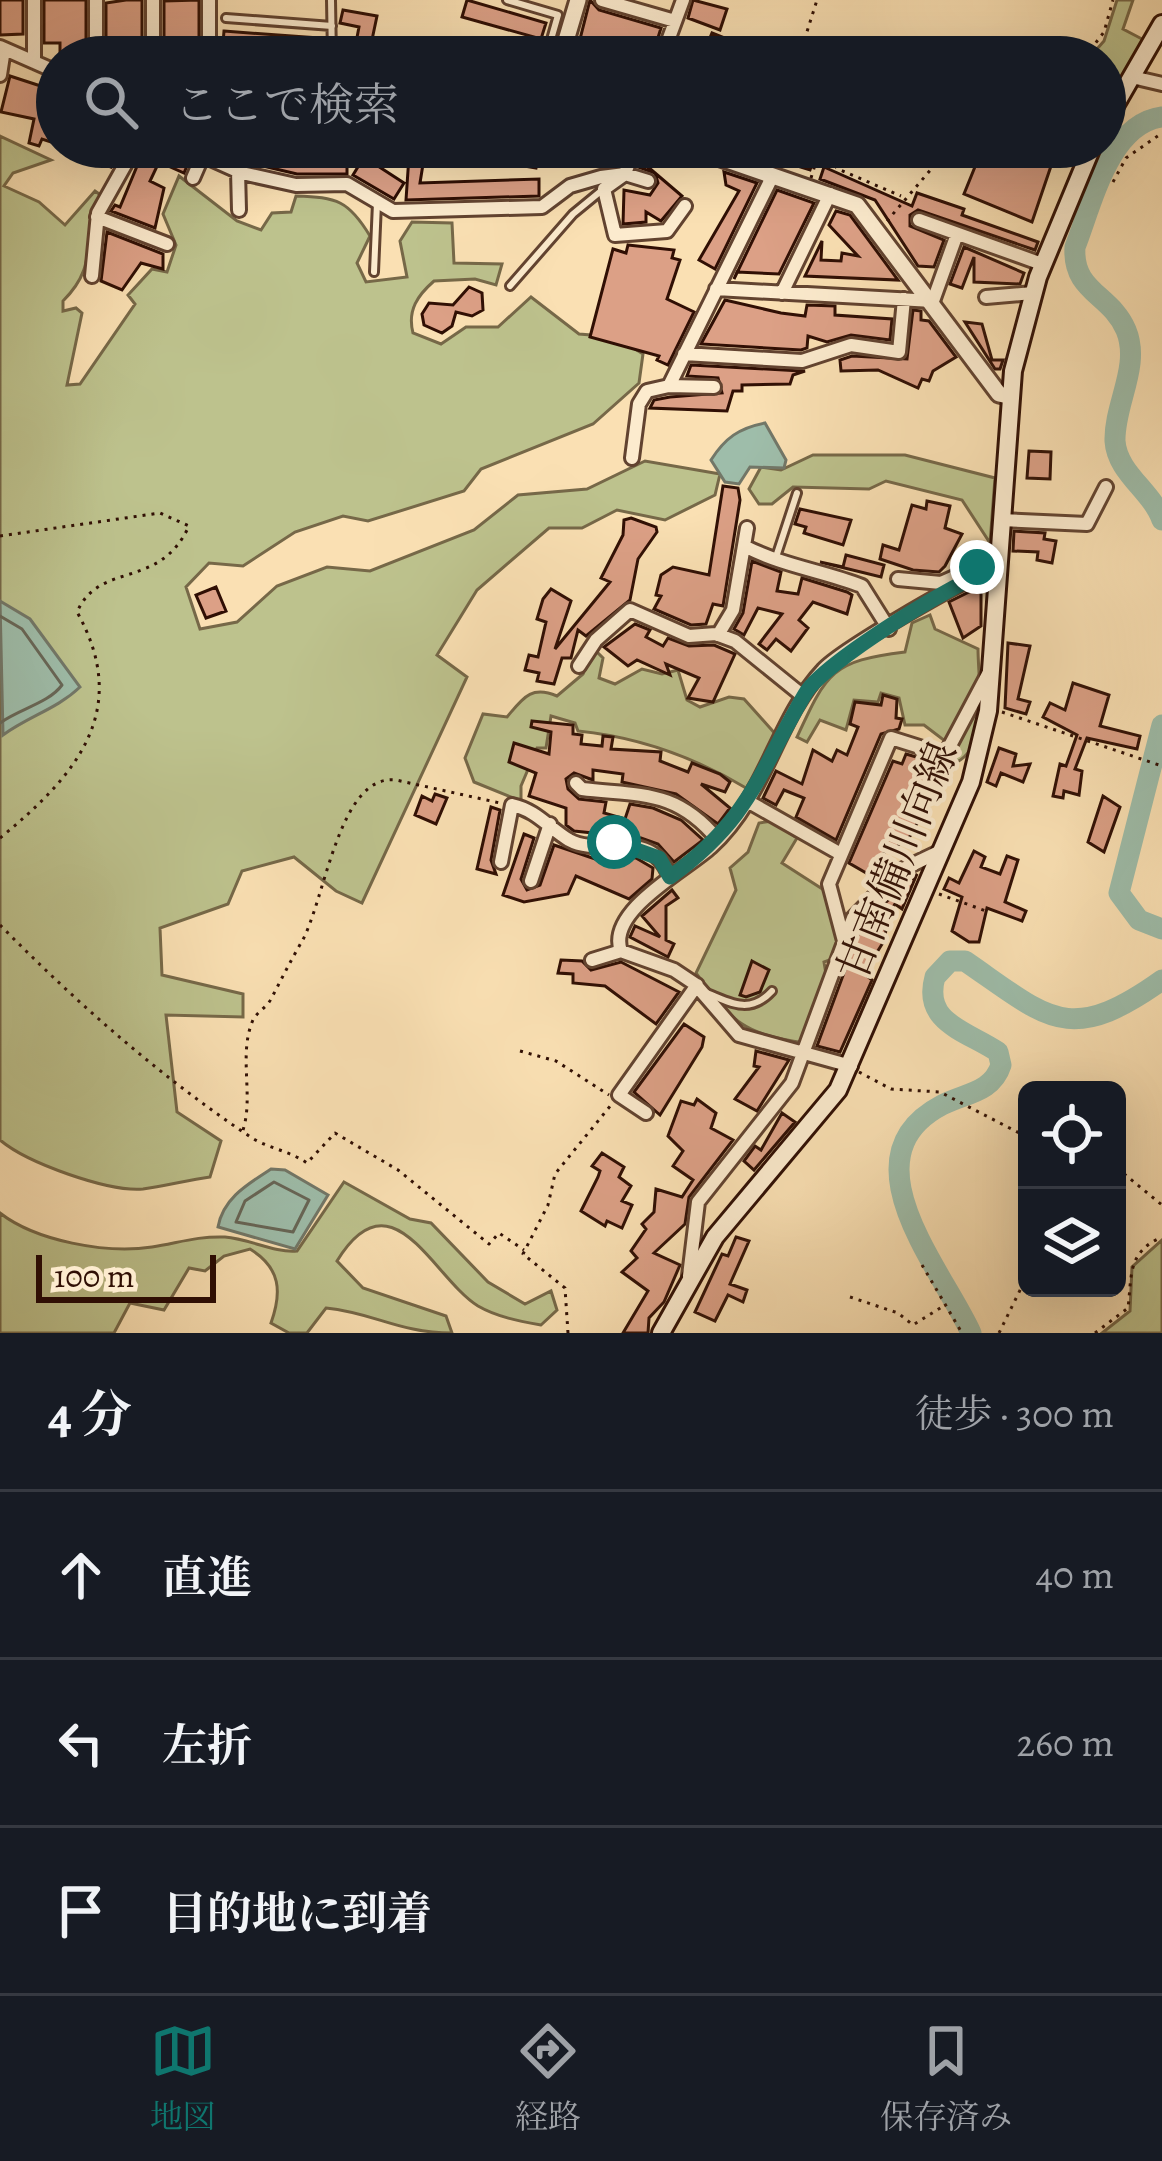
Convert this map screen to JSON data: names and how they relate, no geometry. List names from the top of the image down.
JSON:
{
  "streets": {
    "main road": ["甘南備川向線"]
  },
  "scale_bar": "100 m",
  "page": {
    "search": "ここで検索",
    "scale": "100 m",
    "heading": ["4 分", "徒歩 · 300 m"],
    "list": [
      ["直進", "40 m"],
      ["左折", "260 m"],
      "目的地に到着"
    ],
    "nav": ["地図", "経路", "保存済み"]
  }
}
